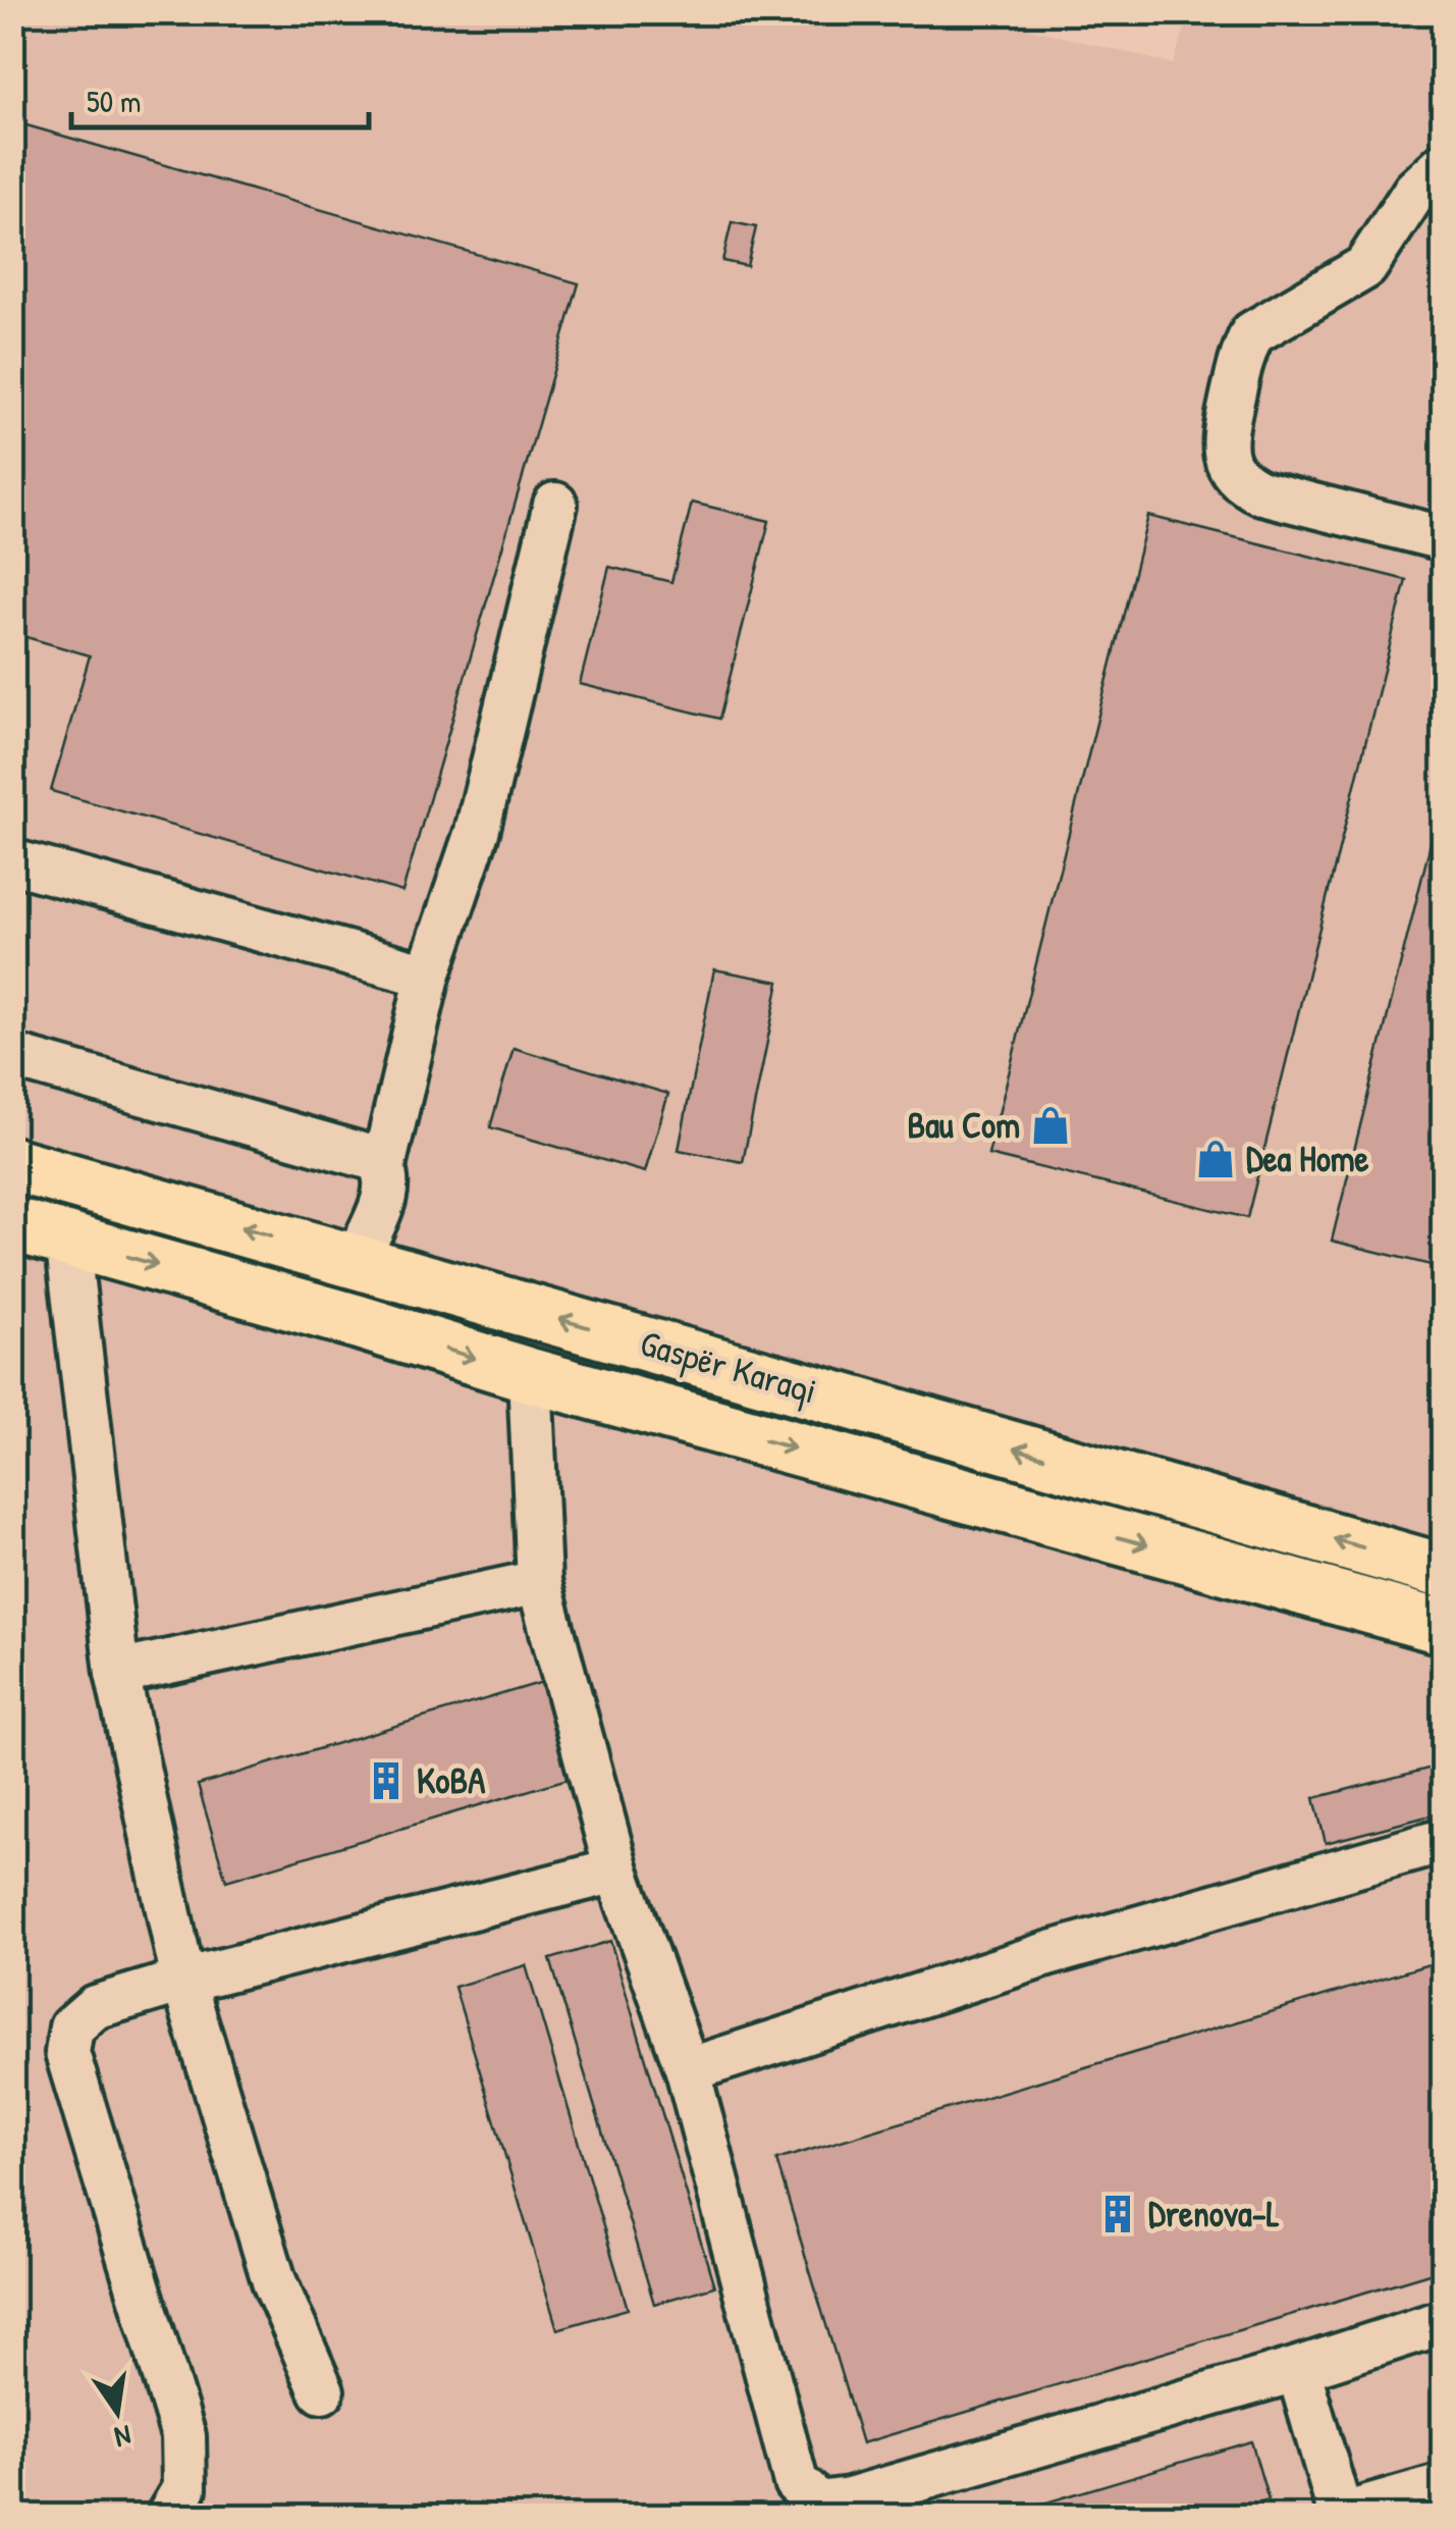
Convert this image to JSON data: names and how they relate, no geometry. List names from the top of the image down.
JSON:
{
  "streets": {
    "main road": ["Gaspër Karaqi"]
  },
  "places": {
    "shop": ["Bau Com", "Dea Home"],
    "building": ["KoBA", "Drenova-L"]
  },
  "scale_bar": "50 m",
  "north": "bottom"
}
